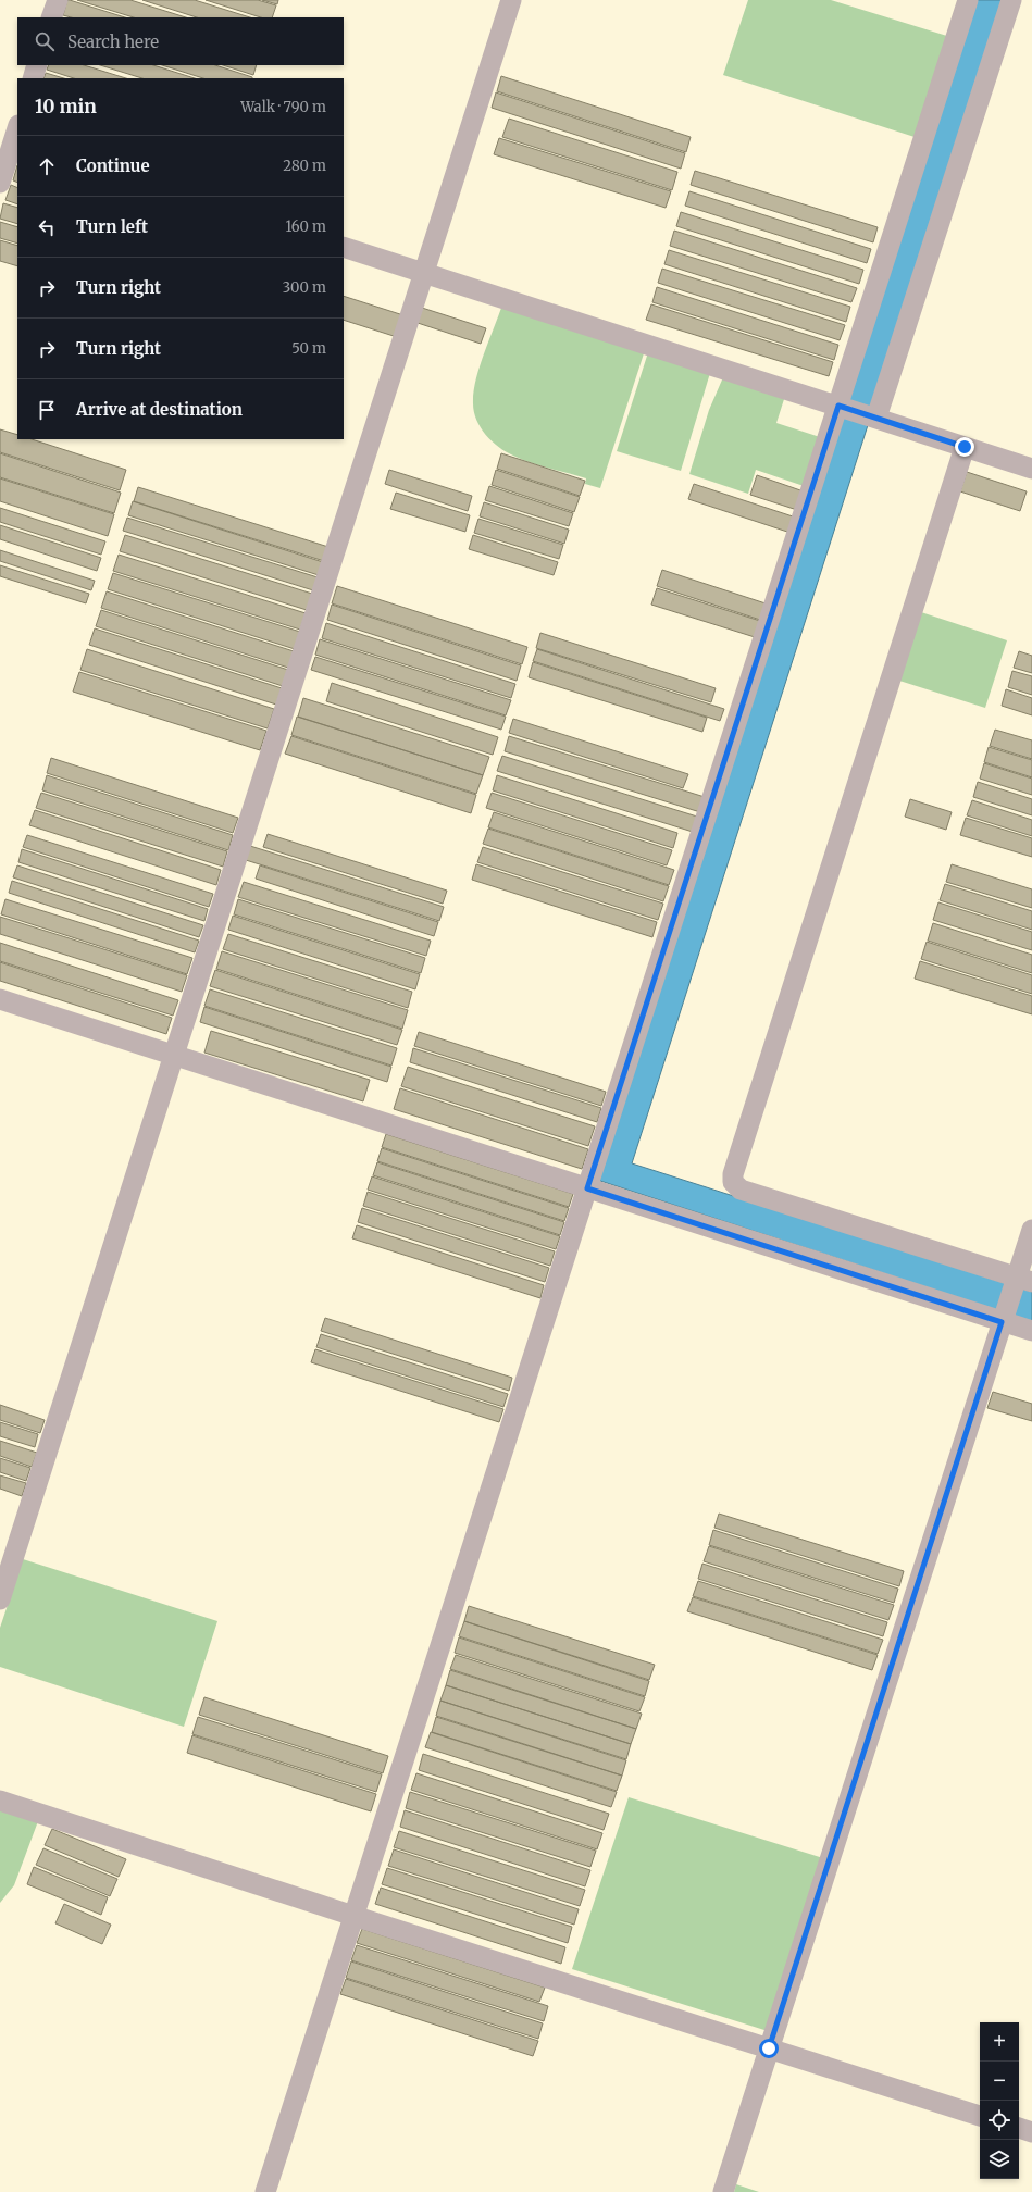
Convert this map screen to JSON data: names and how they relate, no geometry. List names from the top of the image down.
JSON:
{
  "page": {
    "search": "Search here",
    "heading": ["10 min", "Walk · 790 m"],
    "list": [
      ["Continue", "280 m"],
      ["Turn left", "160 m"],
      ["Turn right", "300 m"],
      ["Turn right", "50 m"],
      "Arrive at destination"
    ],
    "map_buttons": ["+", "−"]
  }
}
